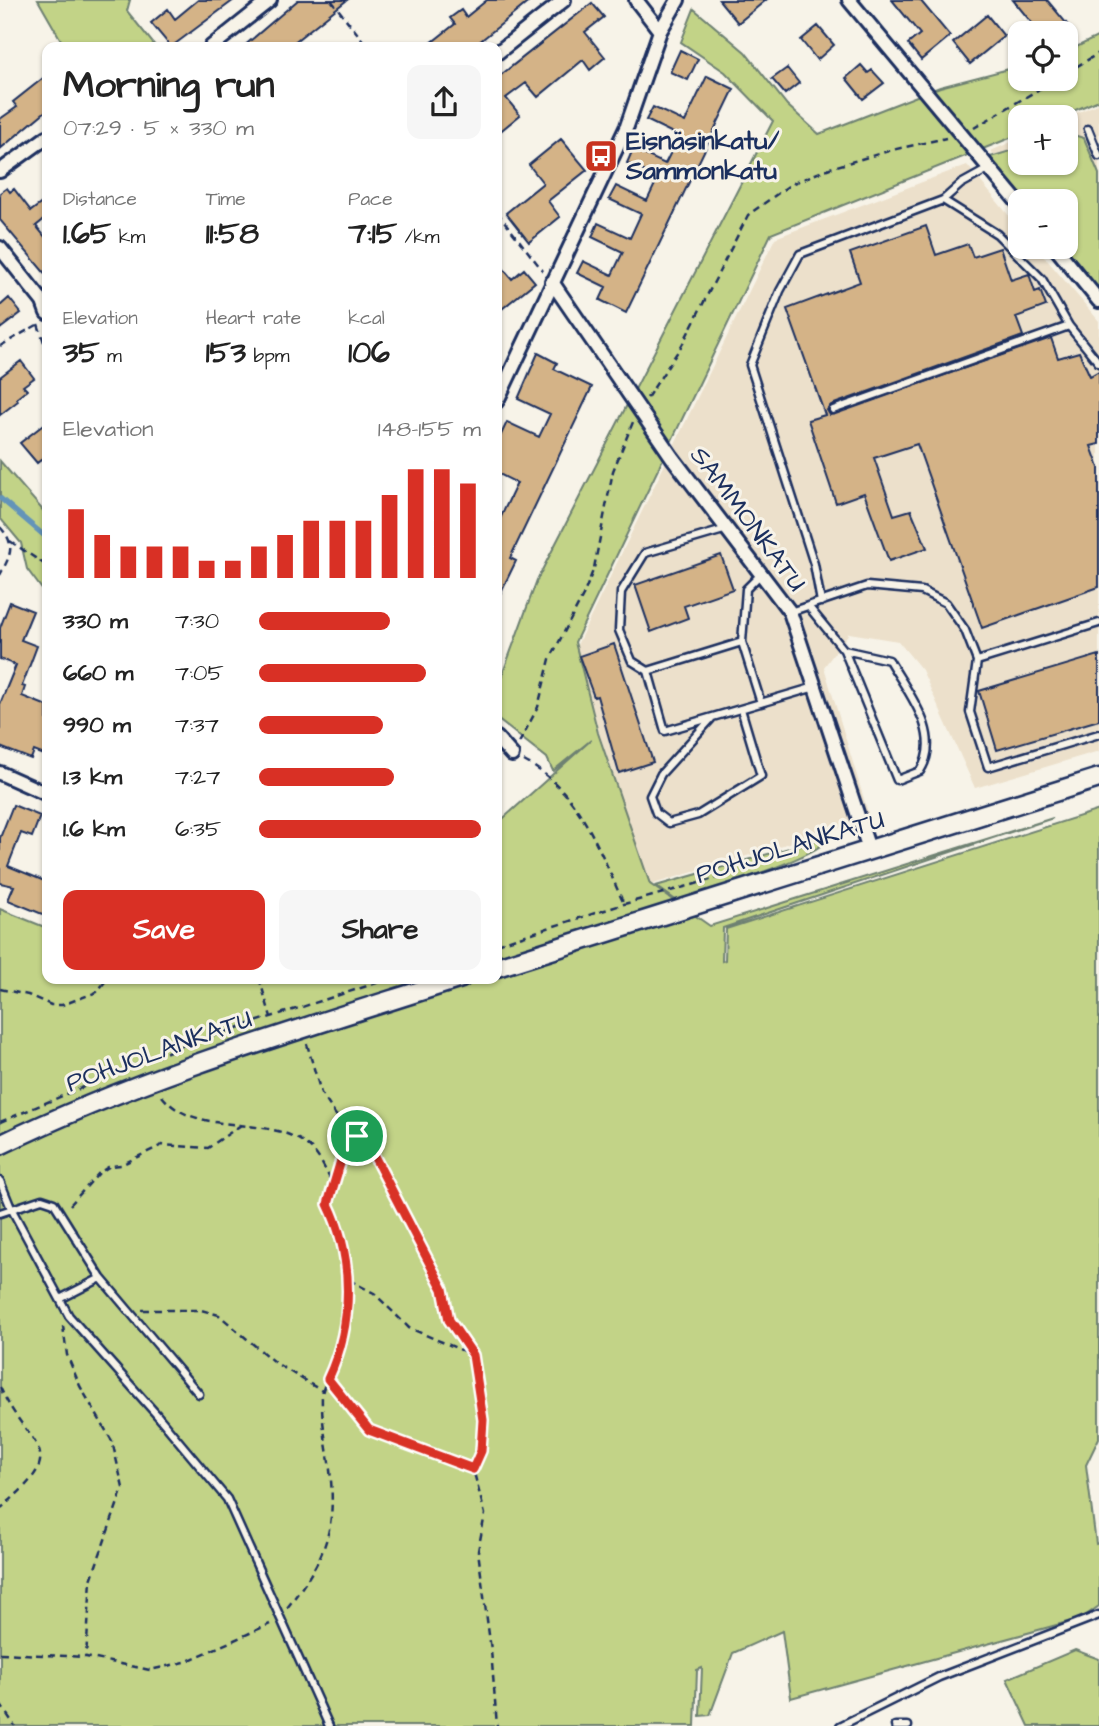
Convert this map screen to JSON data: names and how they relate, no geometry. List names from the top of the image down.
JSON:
{
  "streets": {
    "main road": ["POHJOLANKATU"],
    "street": ["SAMMONKATU"]
  },
  "crossings": [
    ["SAMMONKATU", "POHJOLANKATU"]
  ],
  "places": {
    "bus stop": ["Eisnäsinkatu/ Sammonkatu"]
  },
  "page": {
    "map_buttons": ["+", "−"],
    "heading": ["Morning run", "07:29 · 5 × 330 m"],
    "stats": [
      ["Distance", "1.65 km"],
      ["Time", "11:58"],
      ["Pace", "7:15 /km"],
      ["Elevation", "35 m"],
      ["Heart rate", "153 bpm"],
      ["kcal", "106"]
    ],
    "chart": ["Elevation", "148–155 m"],
    "list": [
      {
        "name": "330 m",
        "note": "7:30"
      },
      {
        "name": "660 m",
        "note": "7:05"
      },
      {
        "name": "990 m",
        "note": "7:37"
      },
      {
        "name": "1.3 km",
        "note": "7:27"
      },
      {
        "name": "1.6 km",
        "note": "6:35"
      }
    ],
    "buttons": ["Save", "Share"]
  }
}
